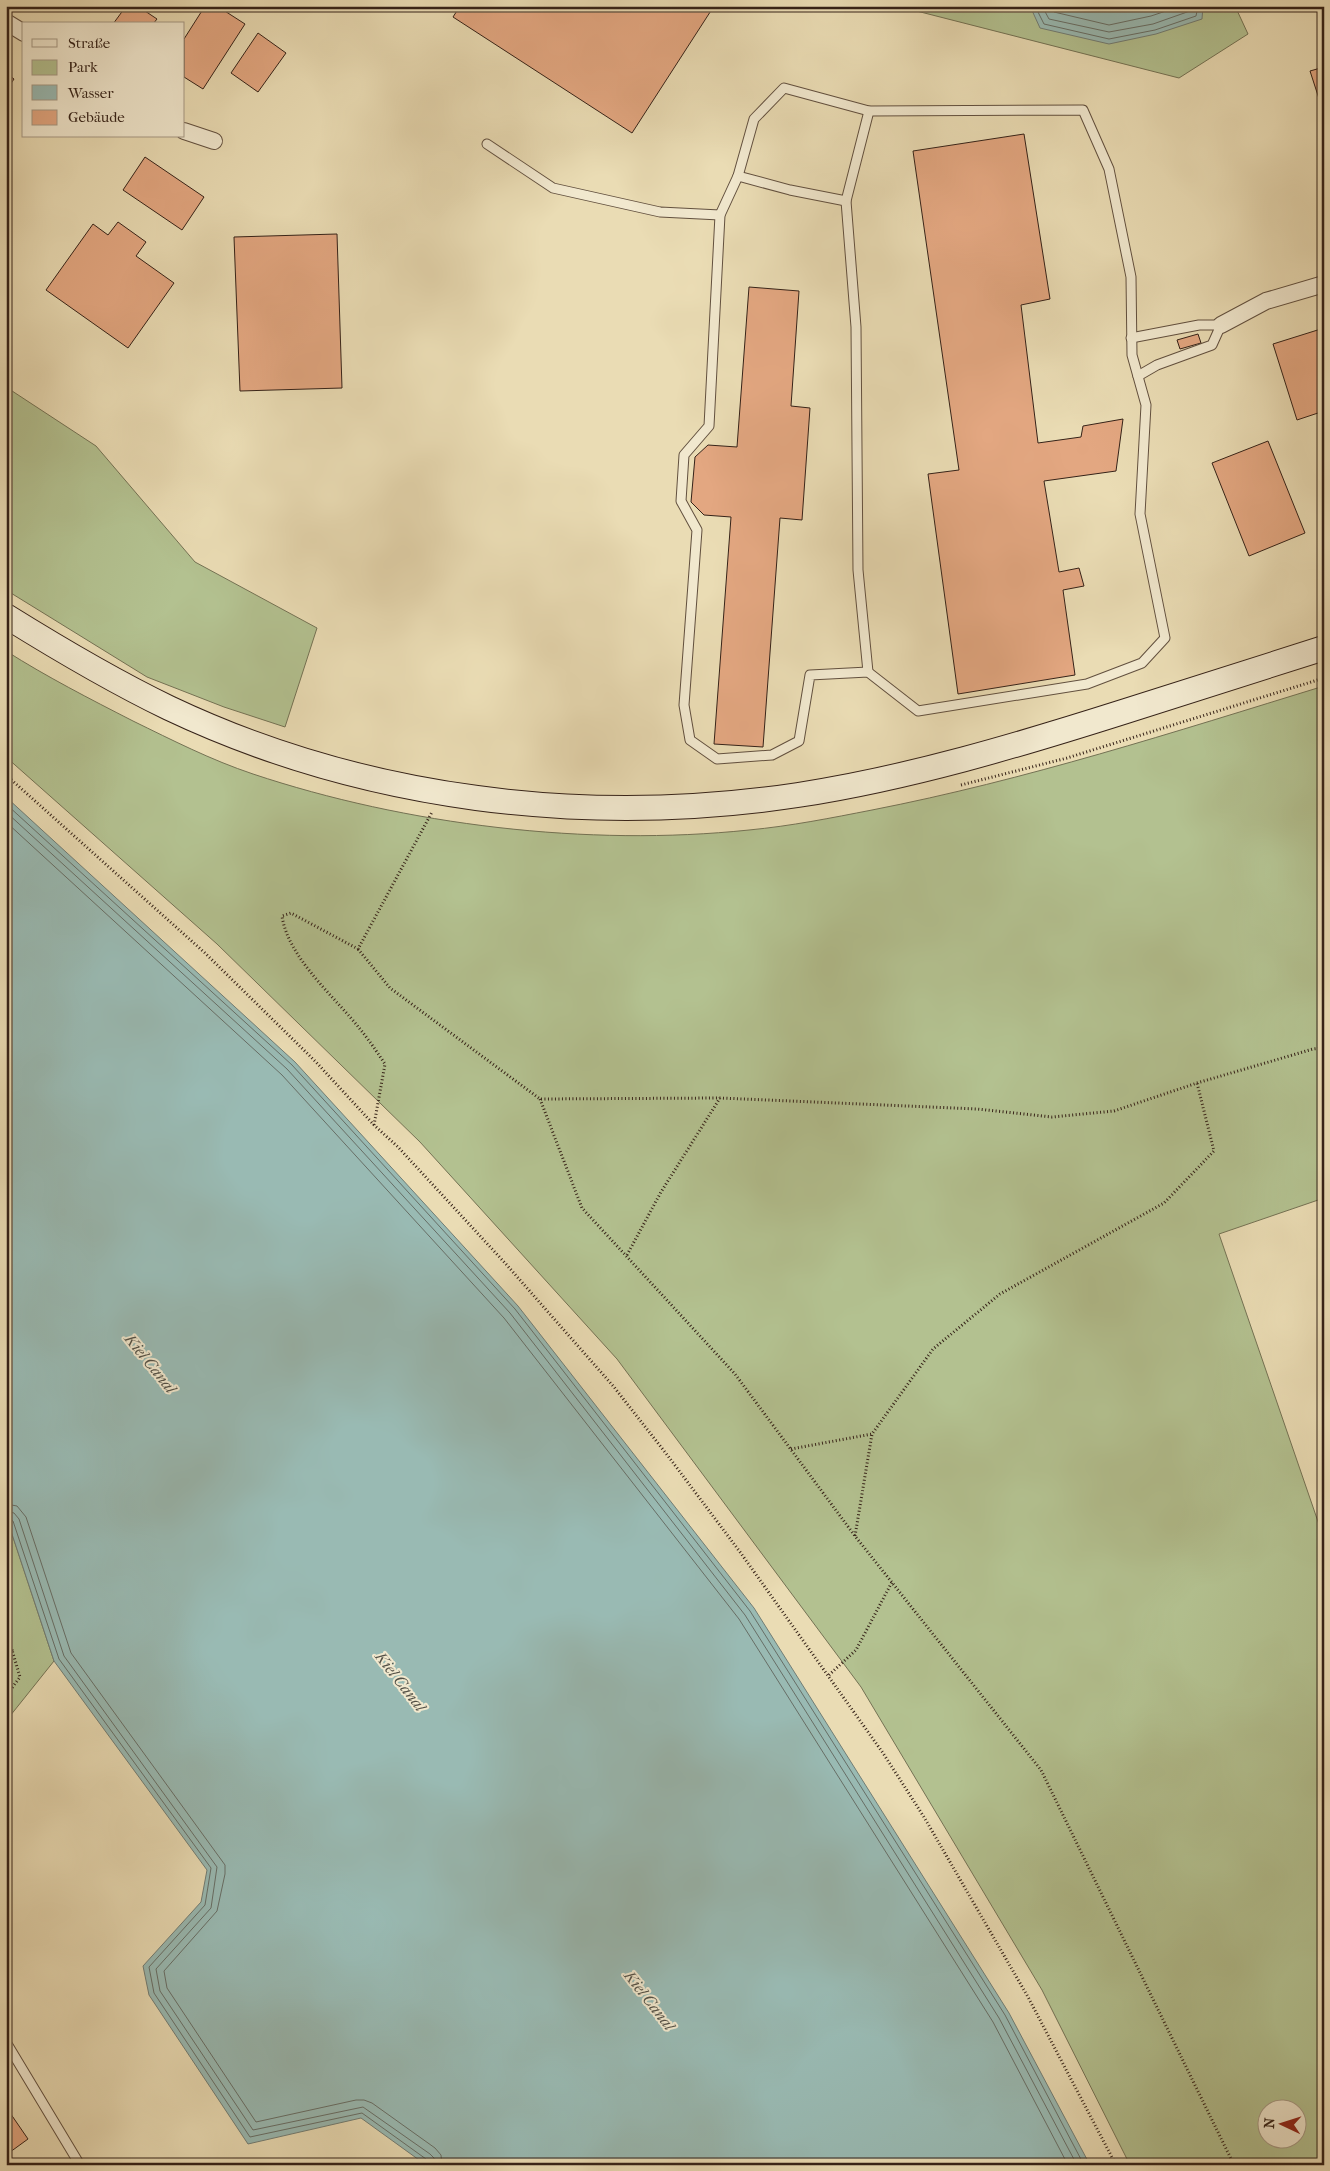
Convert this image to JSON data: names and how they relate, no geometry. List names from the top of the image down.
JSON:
{
  "water": ["Kiel Canal"],
  "legend": [
    "Straße",
    "Park",
    "Wasser",
    "Gebäude"
  ],
  "north": "left"
}
